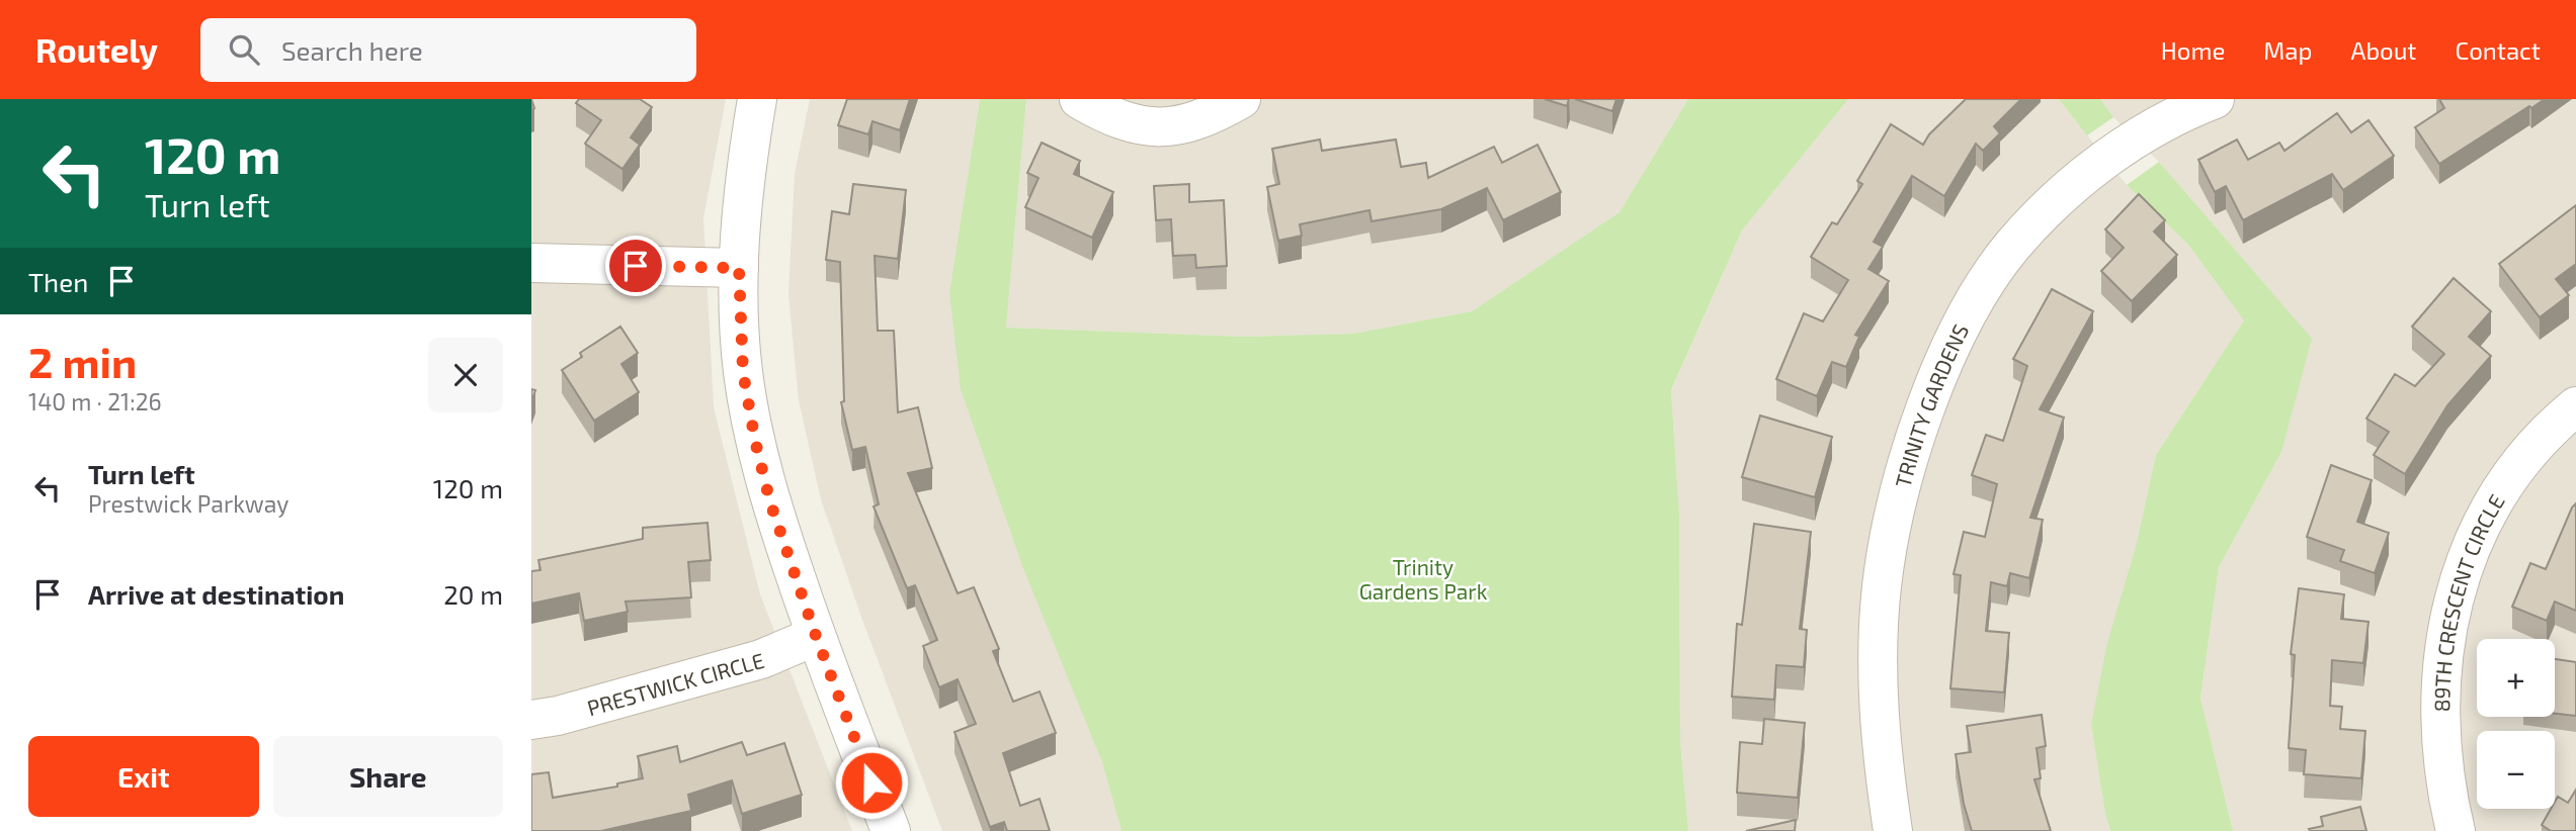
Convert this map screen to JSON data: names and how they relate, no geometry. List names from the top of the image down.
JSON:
{
  "streets": {
    "street": ["TRINITY GARDENS", "89TH CRESCENT CIRCLE", "PRESTWICK CIRCLE"]
  },
  "parks": ["Trinity Gardens Park"],
  "page": {
    "header": "Routely",
    "search": "Search here",
    "nav": [
      "Home",
      "Map",
      "About",
      "Contact"
    ],
    "turn": ["120 m", "Turn left"],
    "then": "Then",
    "heading": ["2 min", "140 m · 21:26"],
    "list": [
      {
        "name": "Turn left",
        "note": "Prestwick Parkway",
        "value": "120 m"
      },
      {
        "name": "Arrive at destination",
        "value": "20 m"
      }
    ],
    "map_buttons": ["+", "−"],
    "buttons": ["Exit", "Share"]
  }
}
